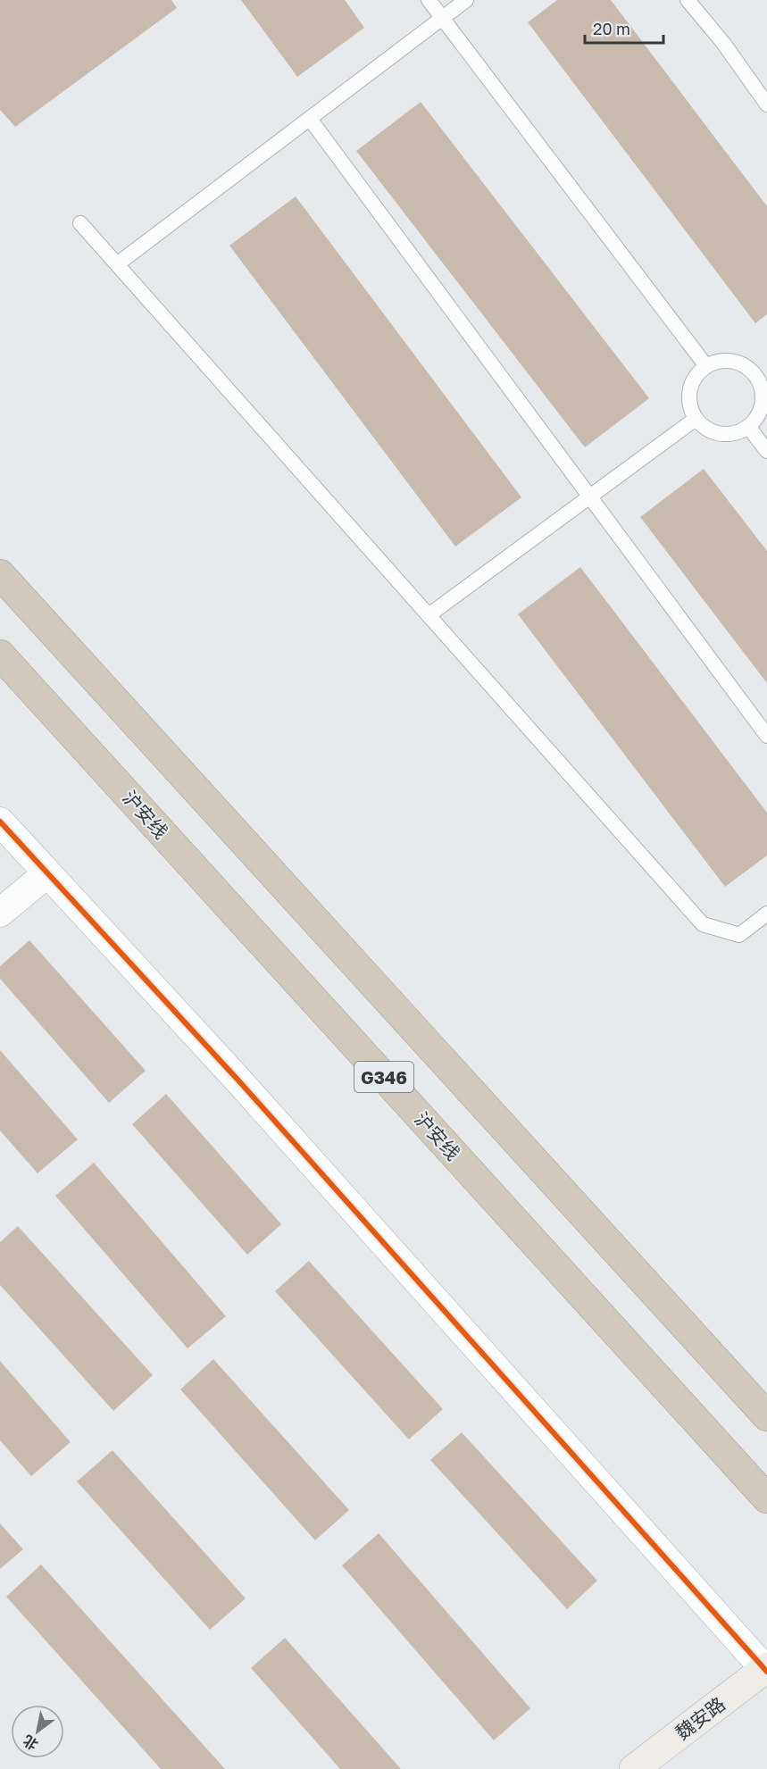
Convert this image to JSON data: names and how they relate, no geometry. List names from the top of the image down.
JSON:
{
  "streets": {
    "highway": ["沪安线", "G346"],
    "main road": ["魏安路"]
  },
  "scale_bar": "20 m",
  "north": "bottom left"
}
